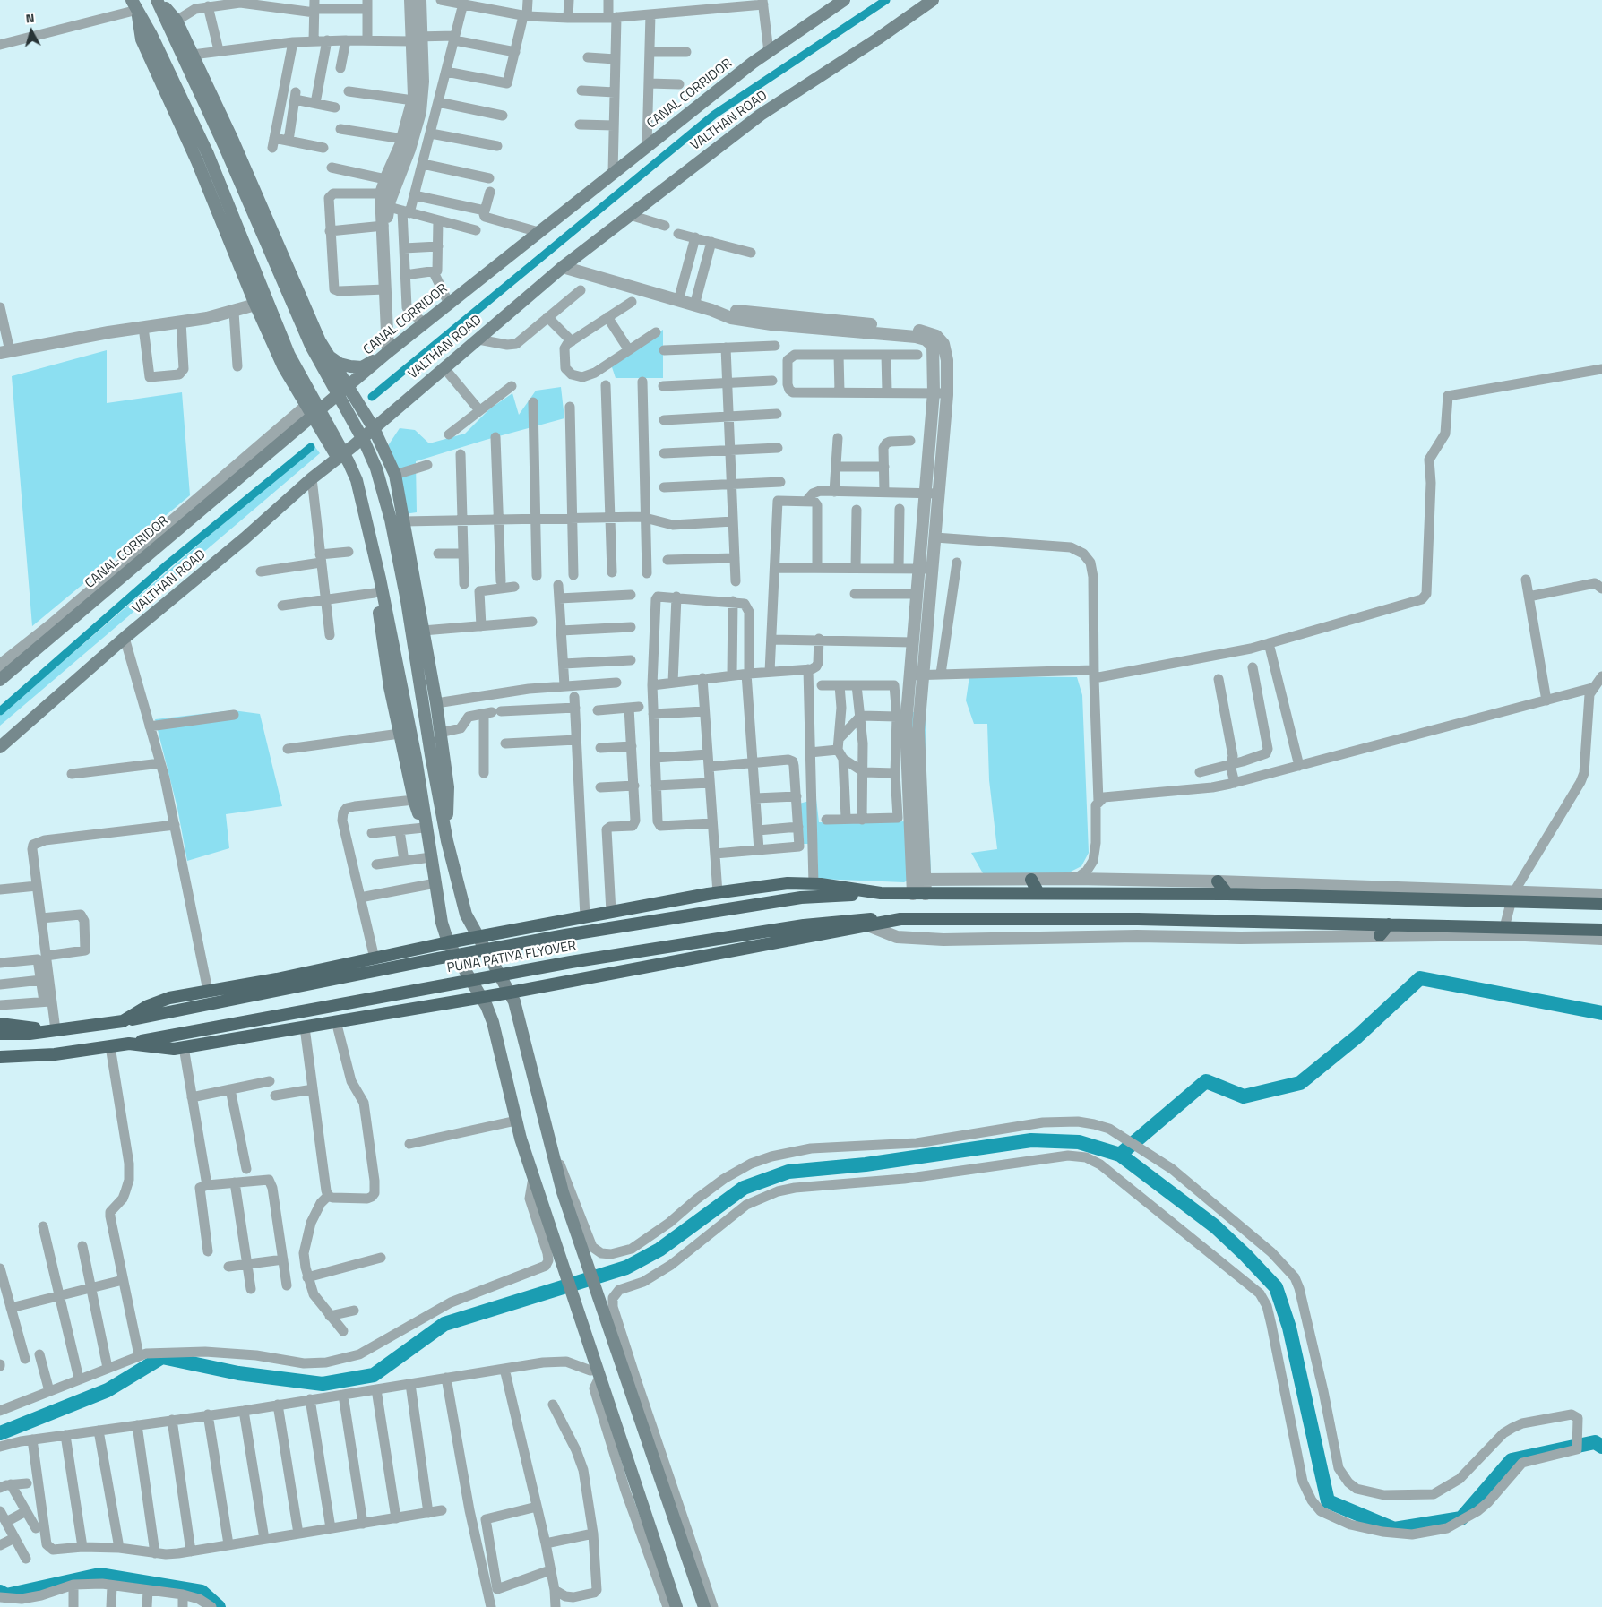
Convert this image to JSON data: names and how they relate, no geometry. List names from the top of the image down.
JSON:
{
  "streets": {
    "highway": ["PUNA PATIYA FLYOVER"],
    "main road": ["CANAL CORRIDOR", "VALTHAN ROAD"]
  },
  "north": "top"
}
